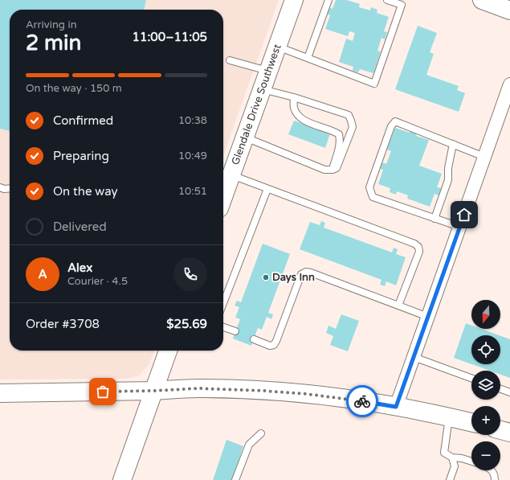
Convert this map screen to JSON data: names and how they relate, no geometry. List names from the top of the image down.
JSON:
{
  "streets": {
    "main road": ["Glendale Drive Southwest"]
  },
  "places": ["Days Inn"],
  "north": "bottom",
  "page": {
    "heading": ["2 min", "Arriving in", "11:00–11:05"],
    "panel": [
      "Alex",
      "Courier · 4.5",
      "Order #3708",
      "$25.69"
    ],
    "bar": "On the way · 150 m",
    "list": [
      ["Confirmed", "10:38"],
      ["Preparing", "10:49"],
      ["On the way", "10:51"],
      "Delivered"
    ],
    "round": "A",
    "map_buttons": ["+", "−"]
  }
}
